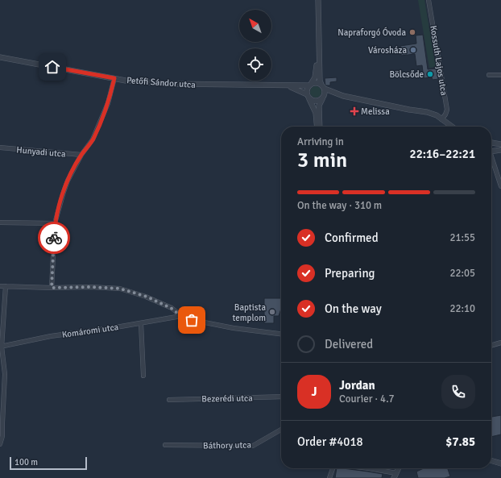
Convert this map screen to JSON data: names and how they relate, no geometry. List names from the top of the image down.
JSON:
{
  "streets": {
    "street": [
      "Kossuth Lajos utca",
      "Petőfi Sándor utca",
      "Hunyadi utca",
      "Komáromi utca",
      "Bezerédi utca",
      "Báthory utca"
    ]
  },
  "crossings": [
    ["Petőfi Sándor utca", "Hunyadi utca"]
  ],
  "places": {
    "other": [
      "Napraforgó Óvoda",
      "Városháza",
      "Bölcsőde",
      "Baptista templom"
    ],
    "health": ["Melissa"]
  },
  "scale_bar": "100 m",
  "north": "top left",
  "page": {
    "heading": ["3 min", "Arriving in", "22:16–22:21"],
    "panel": [
      "Jordan",
      "Courier · 4.7",
      "Order #4018",
      "$7.85"
    ],
    "bar": "On the way · 310 m",
    "list": [
      ["Confirmed", "21:55"],
      ["Preparing", "22:05"],
      ["On the way", "22:10"],
      "Delivered"
    ],
    "round": "J",
    "scale": "100 m"
  }
}
